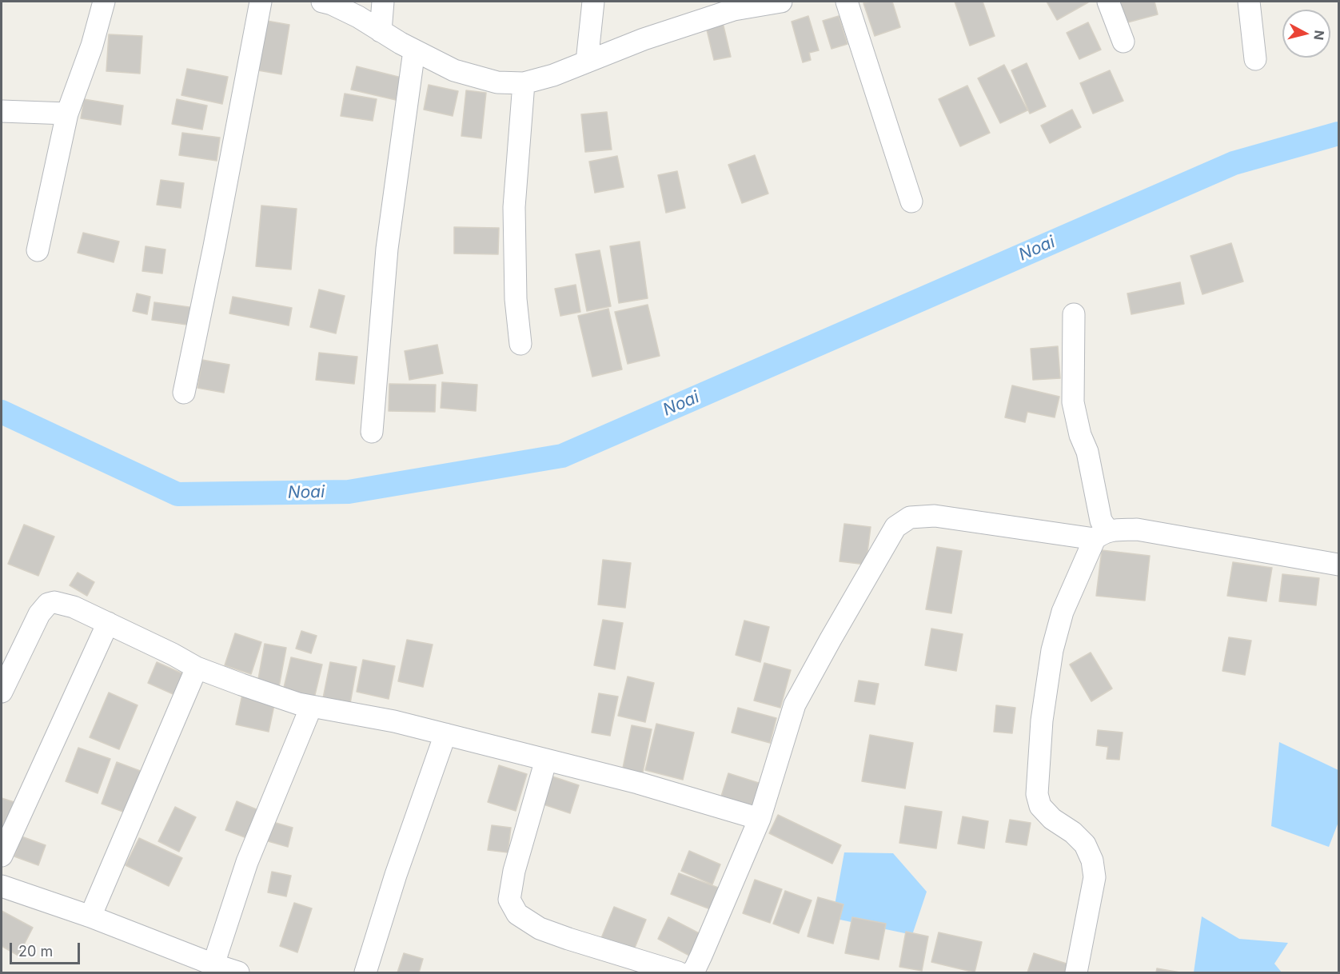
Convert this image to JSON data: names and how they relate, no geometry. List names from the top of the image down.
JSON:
{
  "water": ["Noai"],
  "scale_bar": "20 m",
  "north": "right"
}
